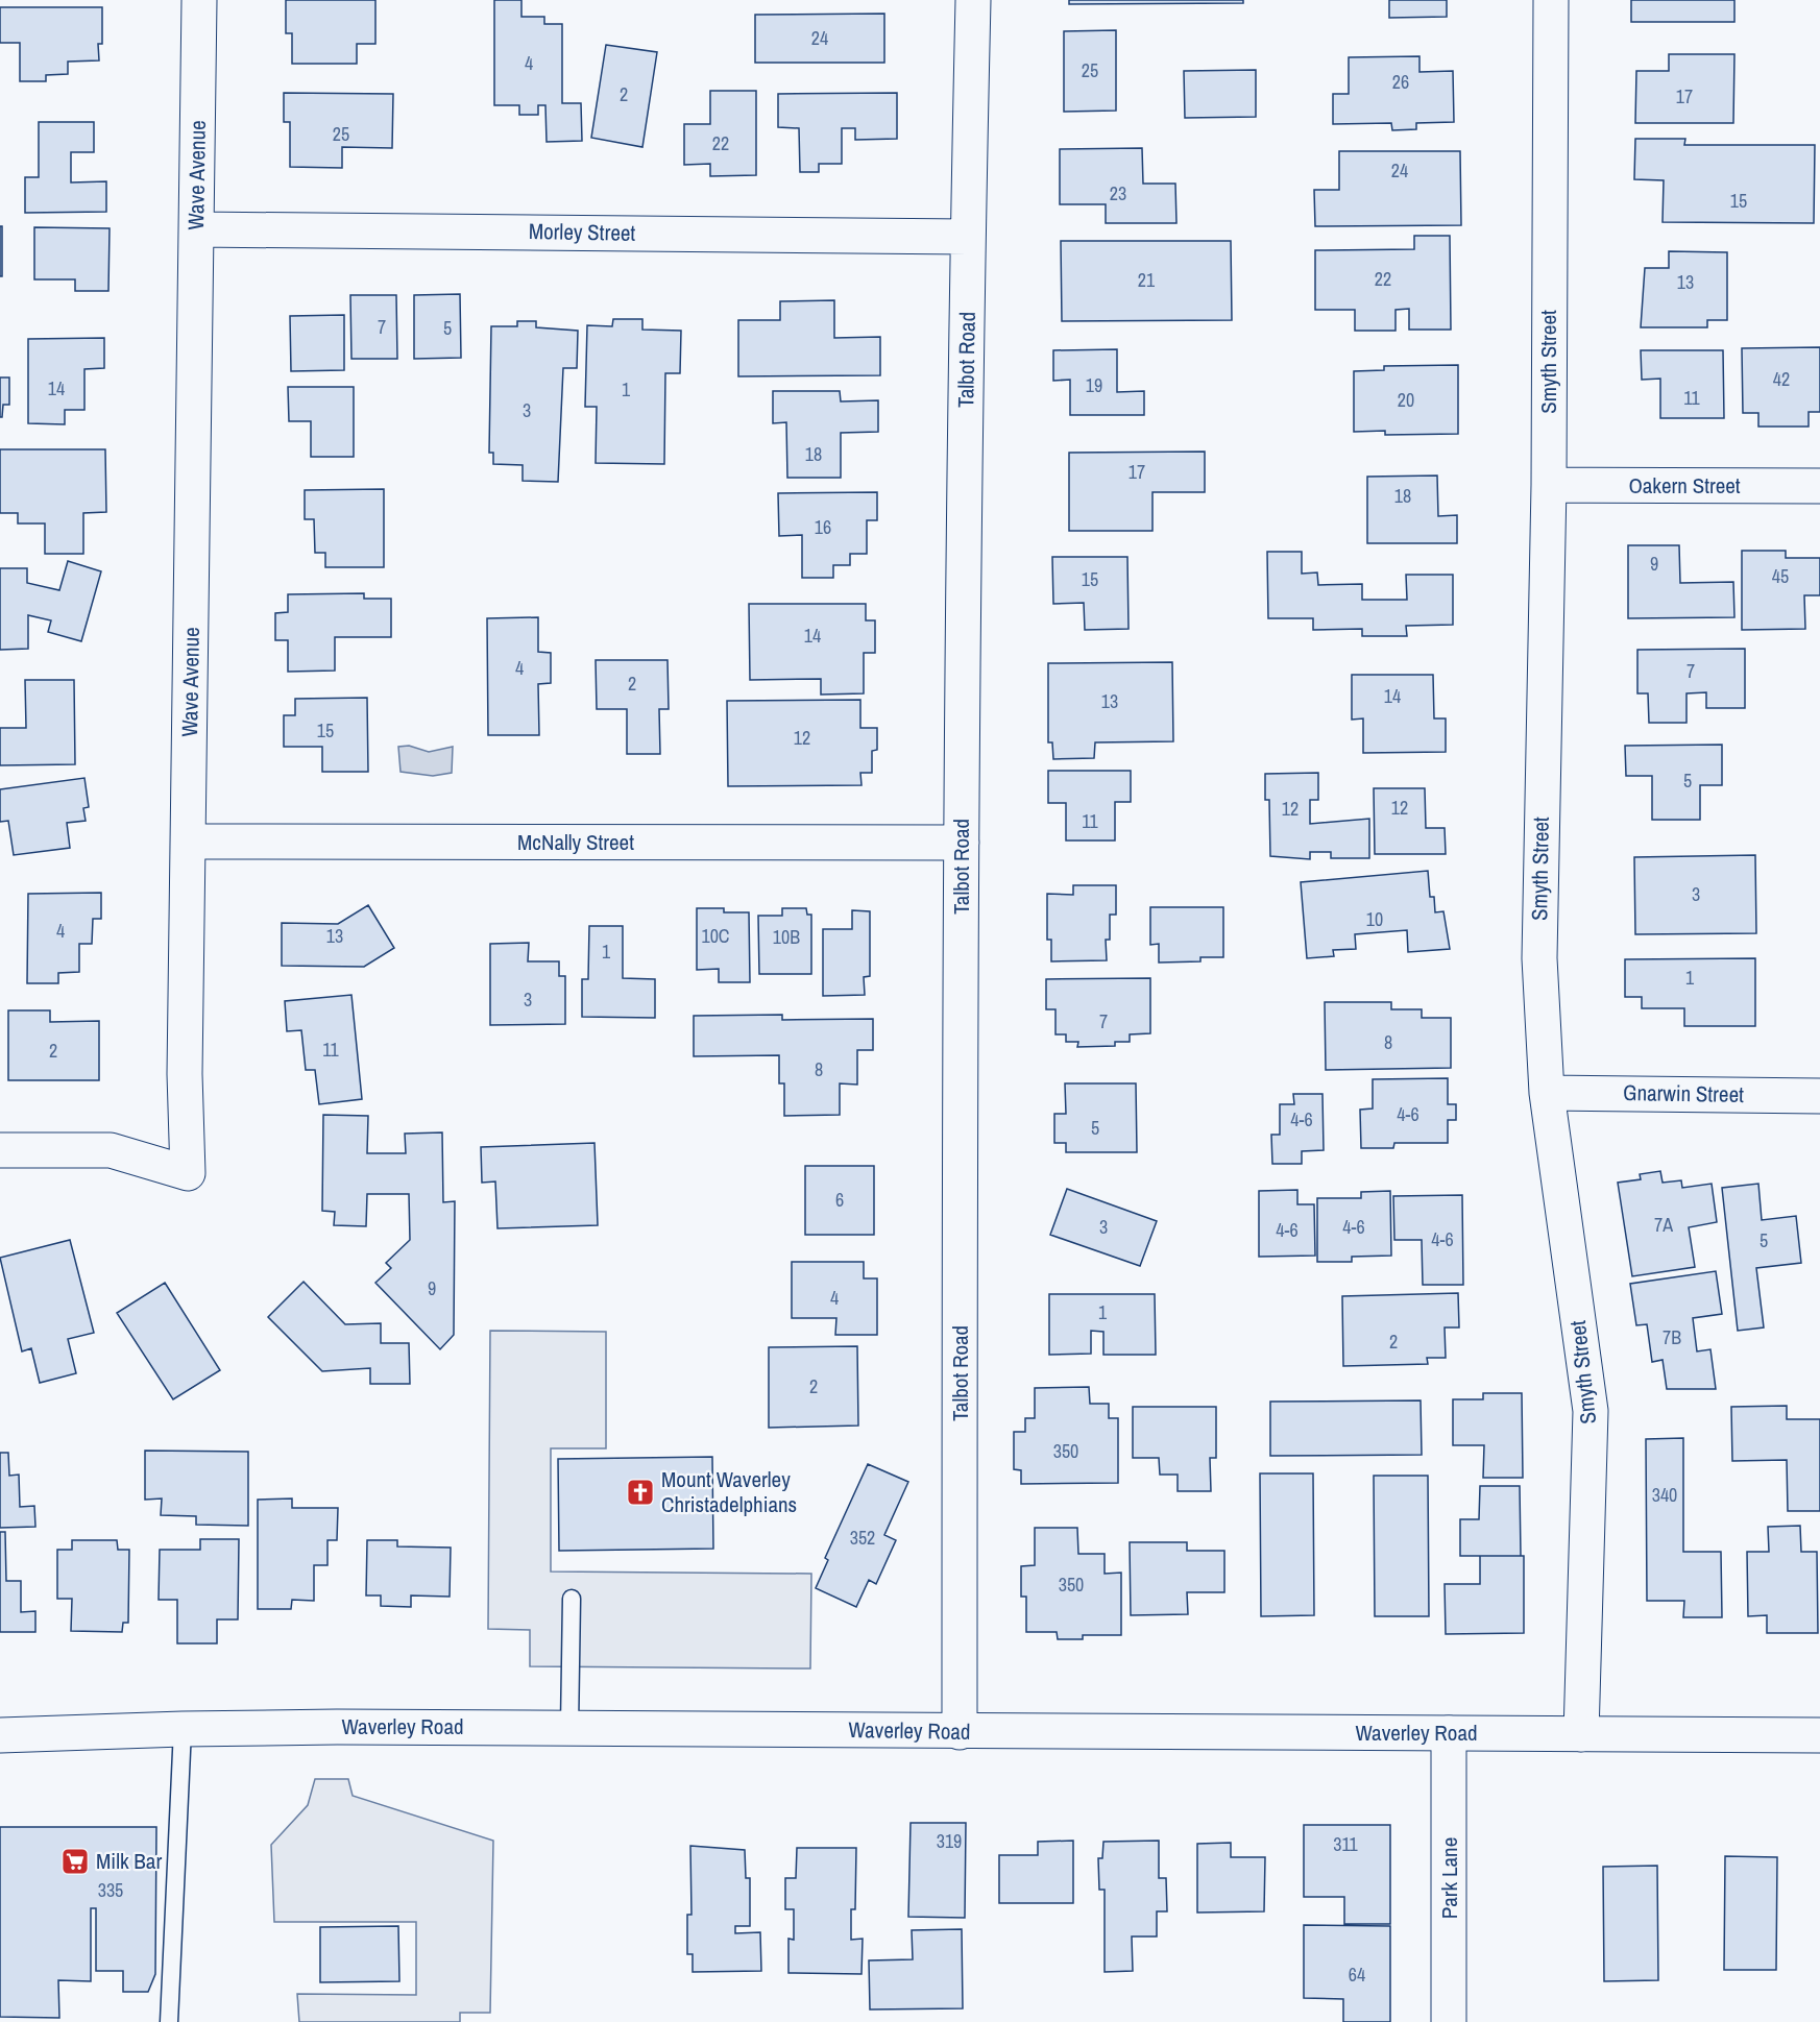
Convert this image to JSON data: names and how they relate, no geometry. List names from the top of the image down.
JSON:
{
  "streets": {
    "street": [
      "Wave Avenue",
      "Morley Street",
      "Talbot Road",
      "Smyth Street",
      "Oakern Street",
      "McNally Street",
      "Gnarwin Street",
      "Waverley Road",
      "Park Lane"
    ]
  },
  "crossings": [
    ["Wave Avenue", "Morley Street"],
    ["Wave Avenue", "McNally Street"],
    ["Morley Street", "Talbot Road"],
    ["Talbot Road", "McNally Street"],
    ["Talbot Road", "Waverley Road"],
    ["Smyth Street", "Oakern Street"],
    ["Smyth Street", "Gnarwin Street"],
    ["Smyth Street", "Waverley Road"],
    ["Waverley Road", "Park Lane"]
  ],
  "places": {
    "church": ["Mount Waverley Christadelphians"],
    "supermarket": ["Milk Bar"]
  },
  "house_numbers": [
    "24",
    "4",
    "25",
    "26",
    "2",
    "17",
    "25",
    "22",
    "24",
    "23",
    "15",
    "22",
    "21",
    "13",
    "7",
    "5",
    "42",
    "19",
    "14",
    "1",
    "11",
    "20",
    "3",
    "18",
    "17",
    "18",
    "16",
    "9",
    "45",
    "15",
    "14",
    "4",
    "7",
    "2",
    "14",
    "13",
    "15",
    "12",
    "5",
    "12",
    "12",
    "11",
    "3",
    "10",
    "4",
    "13",
    "10C",
    "10B",
    "1",
    "1",
    "3",
    "7",
    "8",
    "11",
    "2",
    "8",
    "4-6",
    "4-6",
    "5",
    "6",
    "7A",
    "3",
    "4-6",
    "4-6",
    "4-6",
    "5",
    "9",
    "4",
    "1",
    "7B",
    "2",
    "2",
    "350",
    "340",
    "352",
    "350",
    "319",
    "311",
    "335",
    "64"
  ]
}
